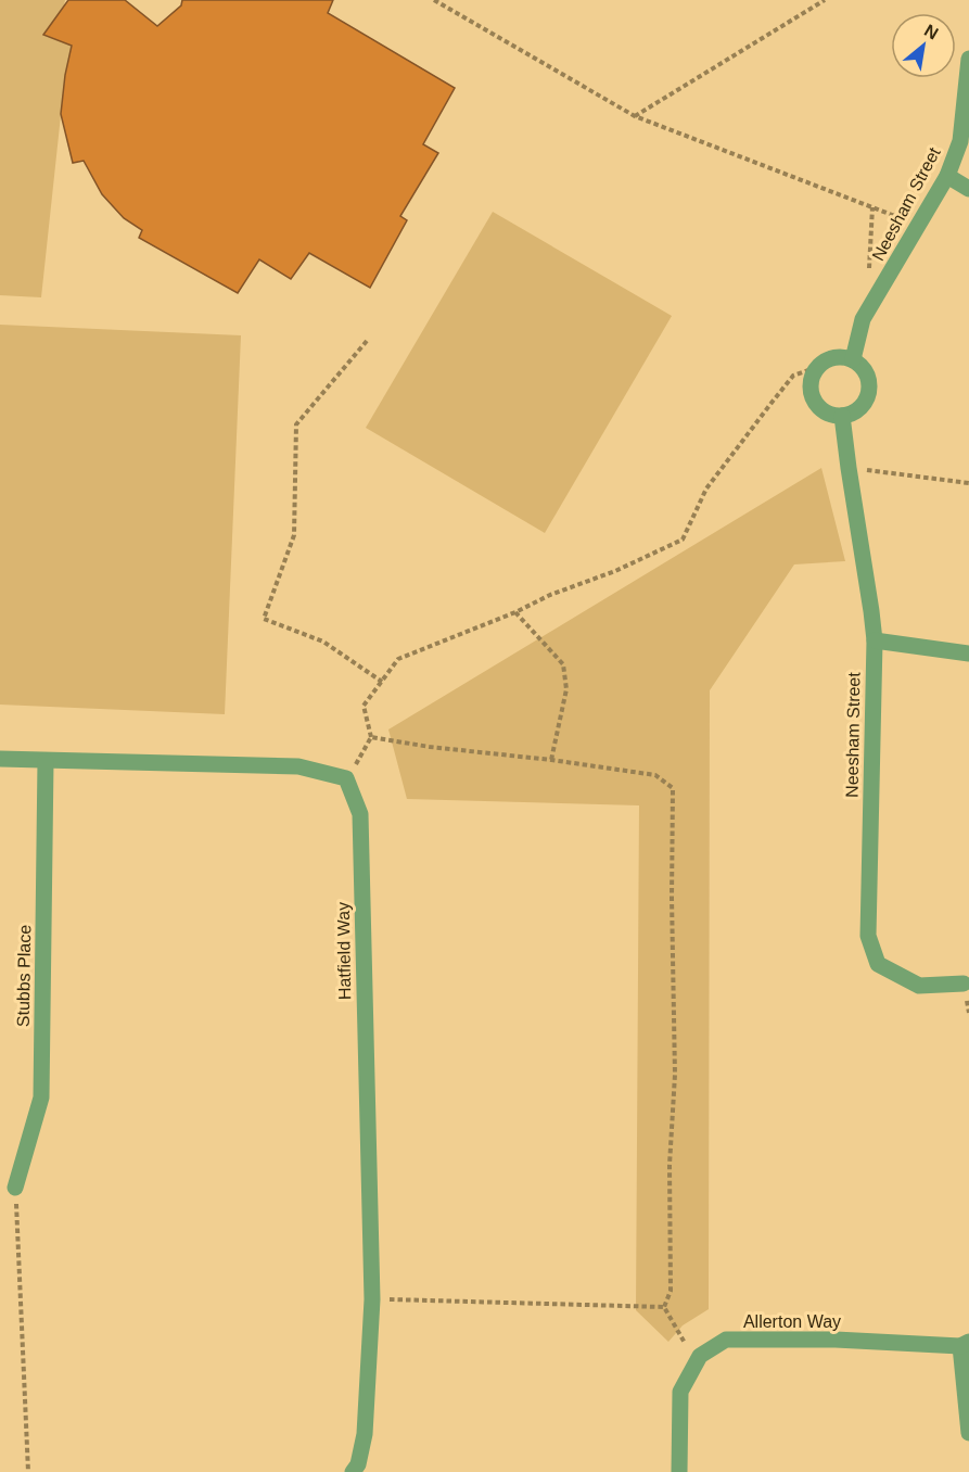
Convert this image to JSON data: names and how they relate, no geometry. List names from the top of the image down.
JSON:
{
  "streets": {
    "street": [
      "Neesham Street",
      "Hatfield Way",
      "Stubbs Place",
      "Allerton Way"
    ]
  },
  "north": "top right"
}
